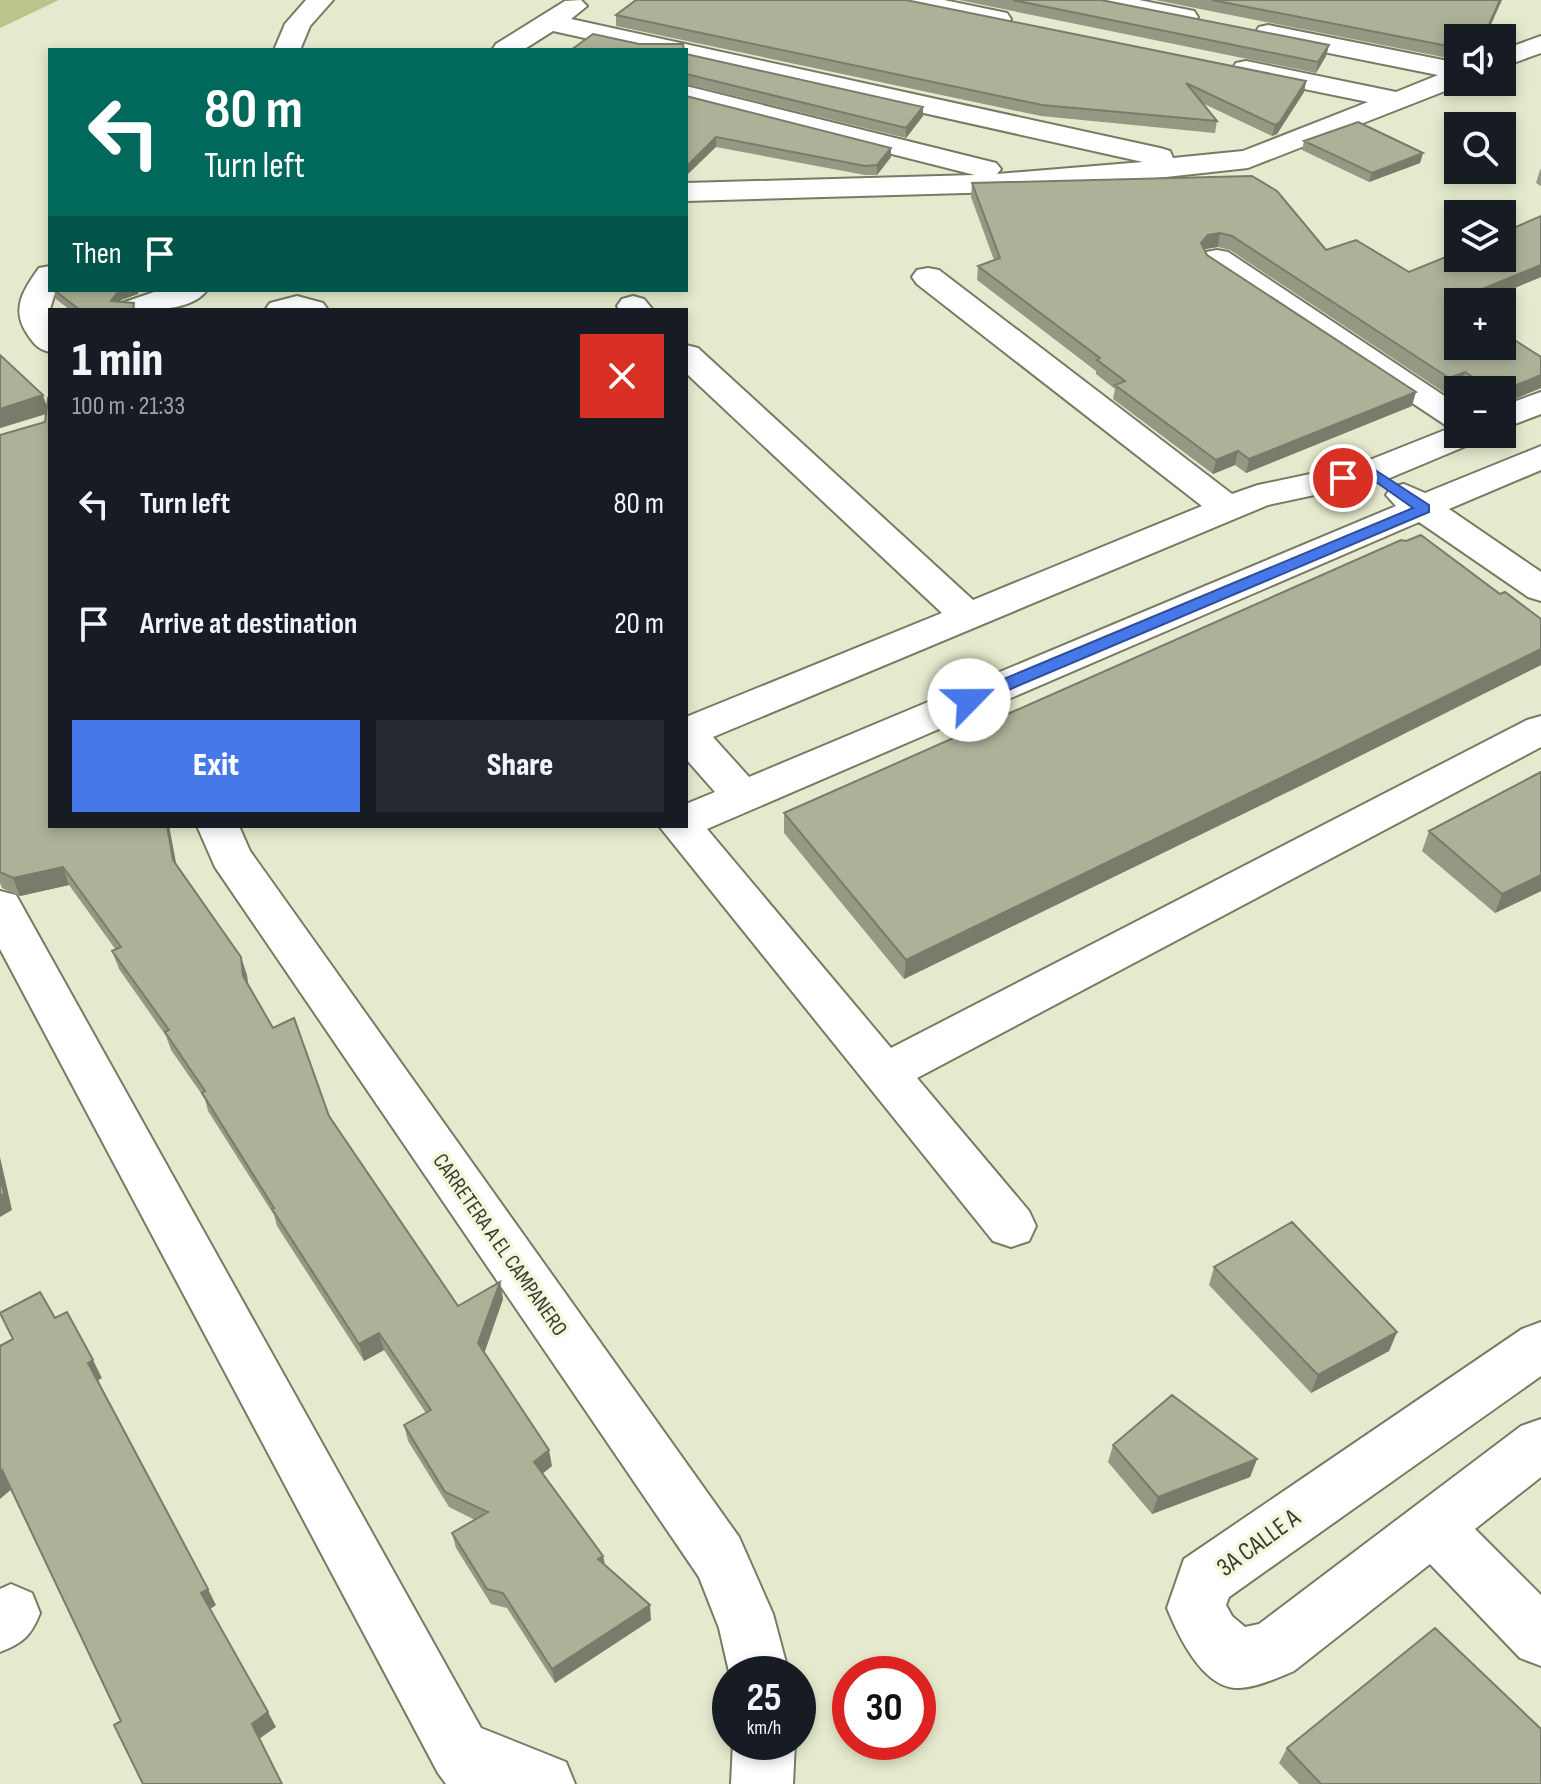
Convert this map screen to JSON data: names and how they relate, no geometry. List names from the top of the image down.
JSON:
{
  "streets": {
    "street": ["CARRETERA A EL CAMPANERO", "3A CALLE A"]
  },
  "page": {
    "map_buttons": ["+", "−"],
    "turn": ["80 m", "Turn left"],
    "then": "Then",
    "heading": ["1 min", "100 m · 21:33"],
    "list": [
      {
        "name": "Turn left",
        "value": "80 m"
      },
      {
        "name": "Arrive at destination",
        "value": "20 m"
      }
    ],
    "buttons": ["Exit", "Share"],
    "speed": "25 km/h",
    "limit": "30"
  }
}
